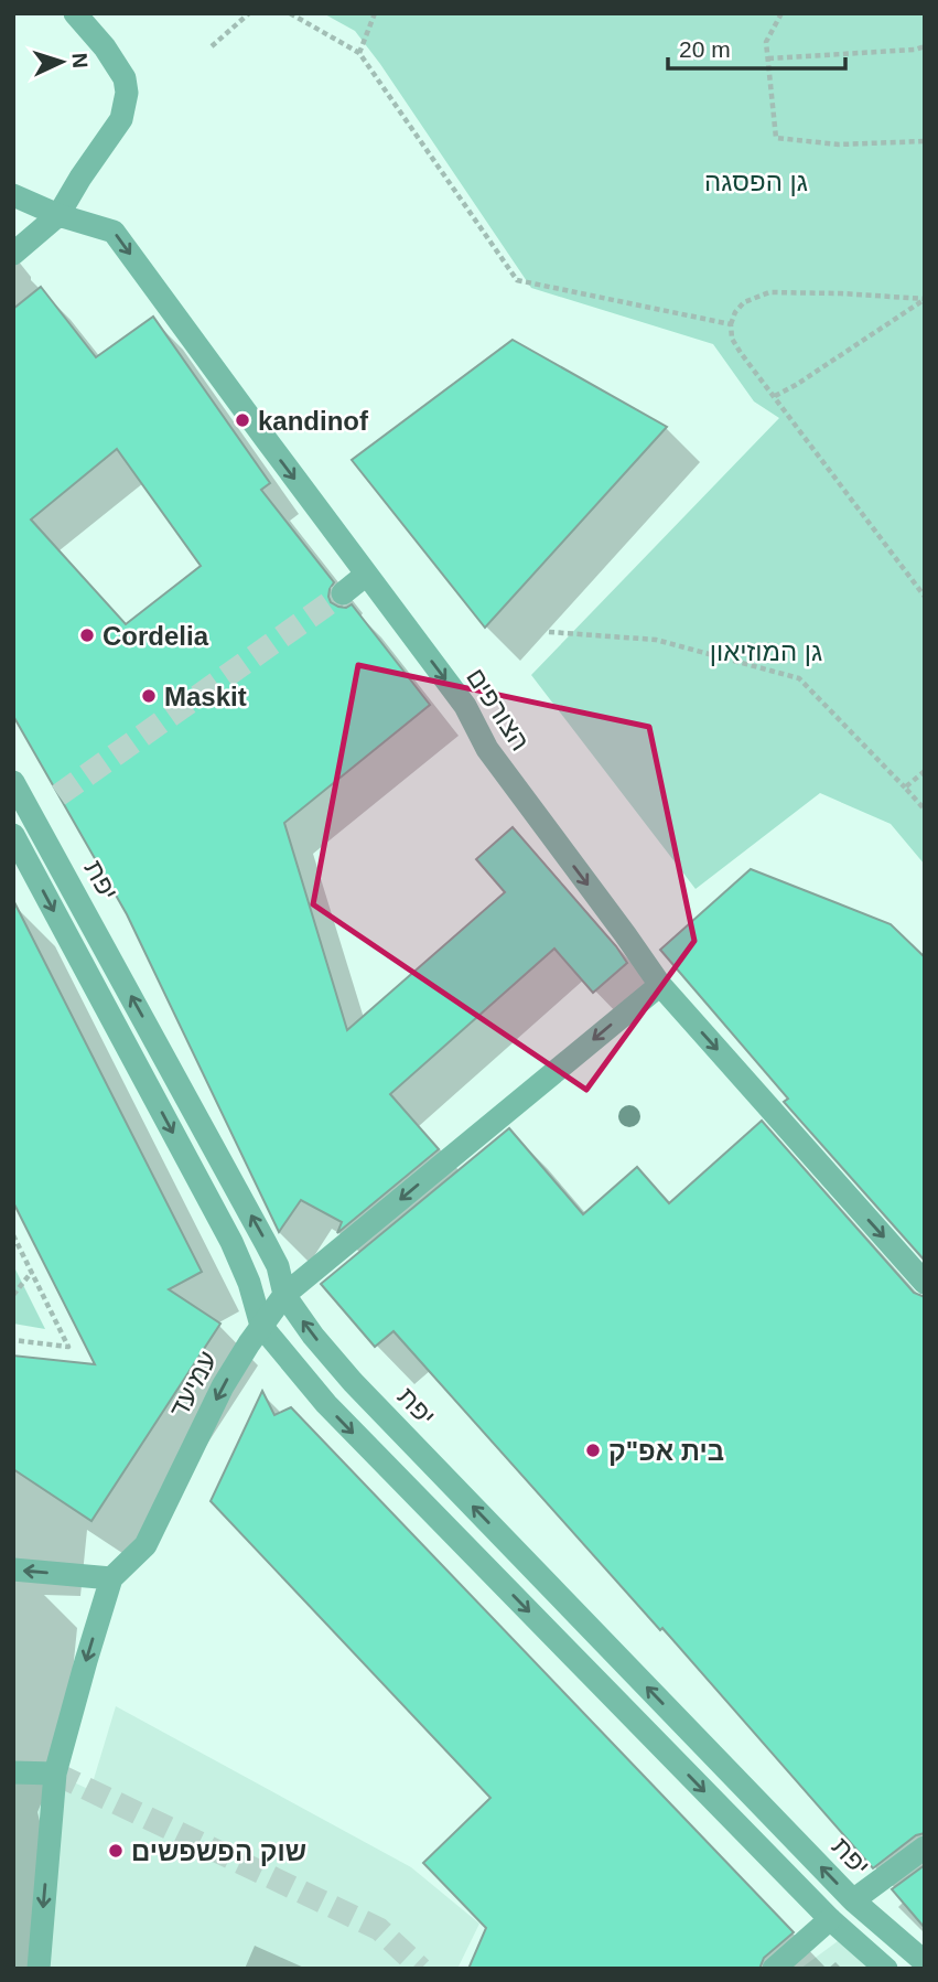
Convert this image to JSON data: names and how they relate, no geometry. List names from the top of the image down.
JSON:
{
  "streets": {
    "street": ["הצורפים", "יפת", "עמיעד"]
  },
  "crossings": [
    ["הצורפים", "עמיעד"],
    ["יפת", "עמיעד"]
  ],
  "one_way": ["הצורפים", "עמיעד"],
  "parks": ["גן הפסגה", "גן המוזיאון"],
  "places": [
    "kandinof",
    "Cordelia",
    "Maskit",
    "בית אפ\"ק",
    "שוק הפשפשים"
  ],
  "scale_bar": "20 m",
  "north": "right"
}
